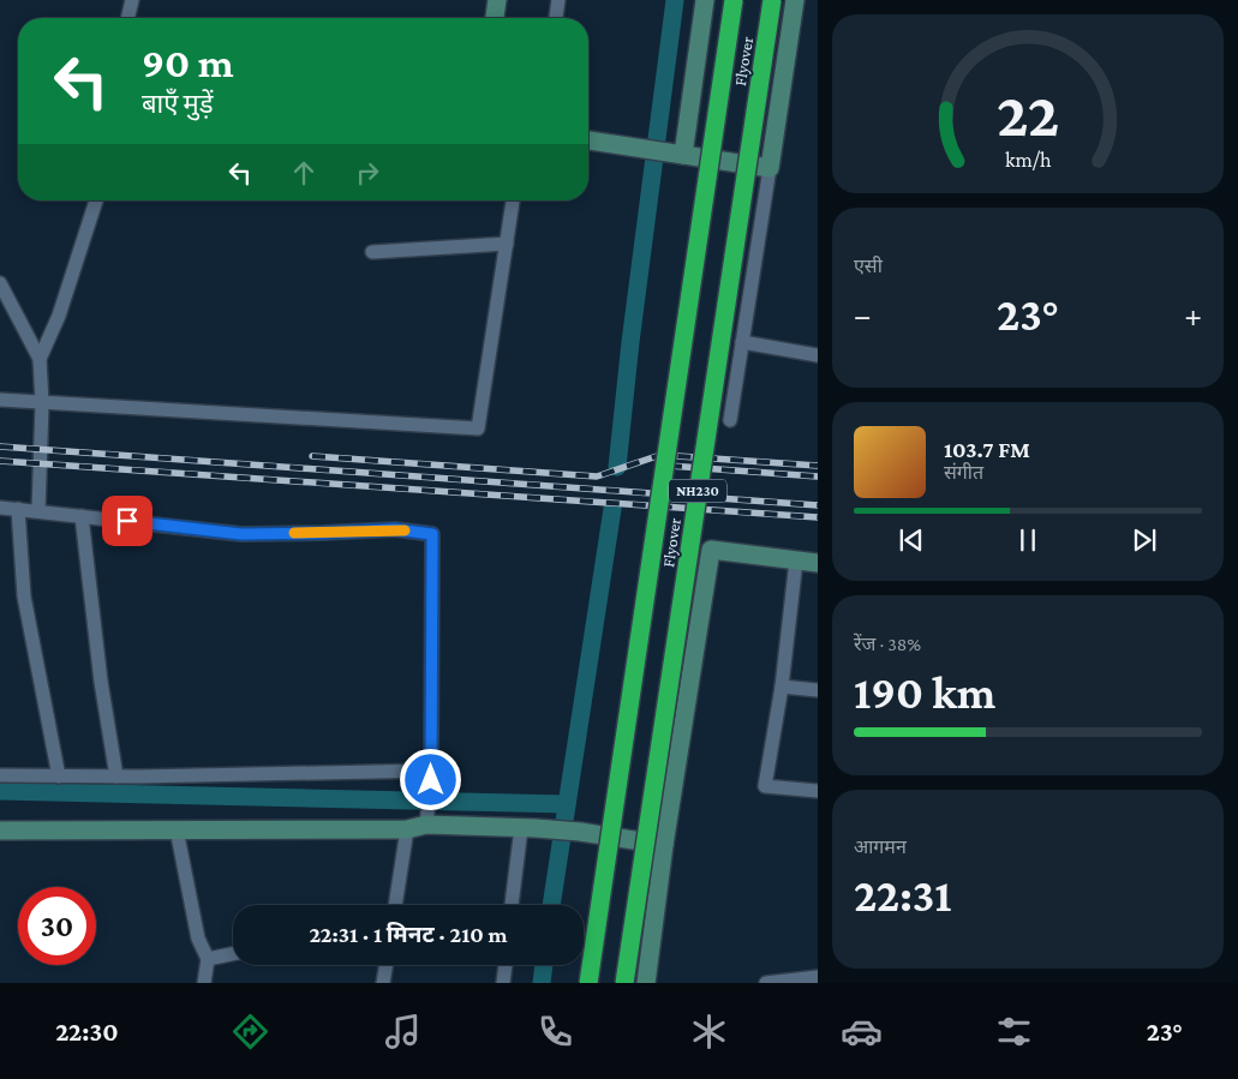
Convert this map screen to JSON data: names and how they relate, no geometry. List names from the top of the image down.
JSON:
{
  "streets": {
    "highway": ["Flyover", "NH230"]
  },
  "page": {
    "turn": ["90 m", "बाएँ मुड़ें"],
    "tile": [
      "एसी",
      ["रेंज · 38%", "190 km"],
      ["आगमन", "22:31"]
    ],
    "heat": ["−", "23°", "+"],
    "song": ["103.7 FM", "संगीत"],
    "limit": "30",
    "trip": "22:31 · 1 मिनट · 210 m",
    "tabs": ["22:30", "23°"],
    "gauge": ["22", "km/h"]
  }
}
